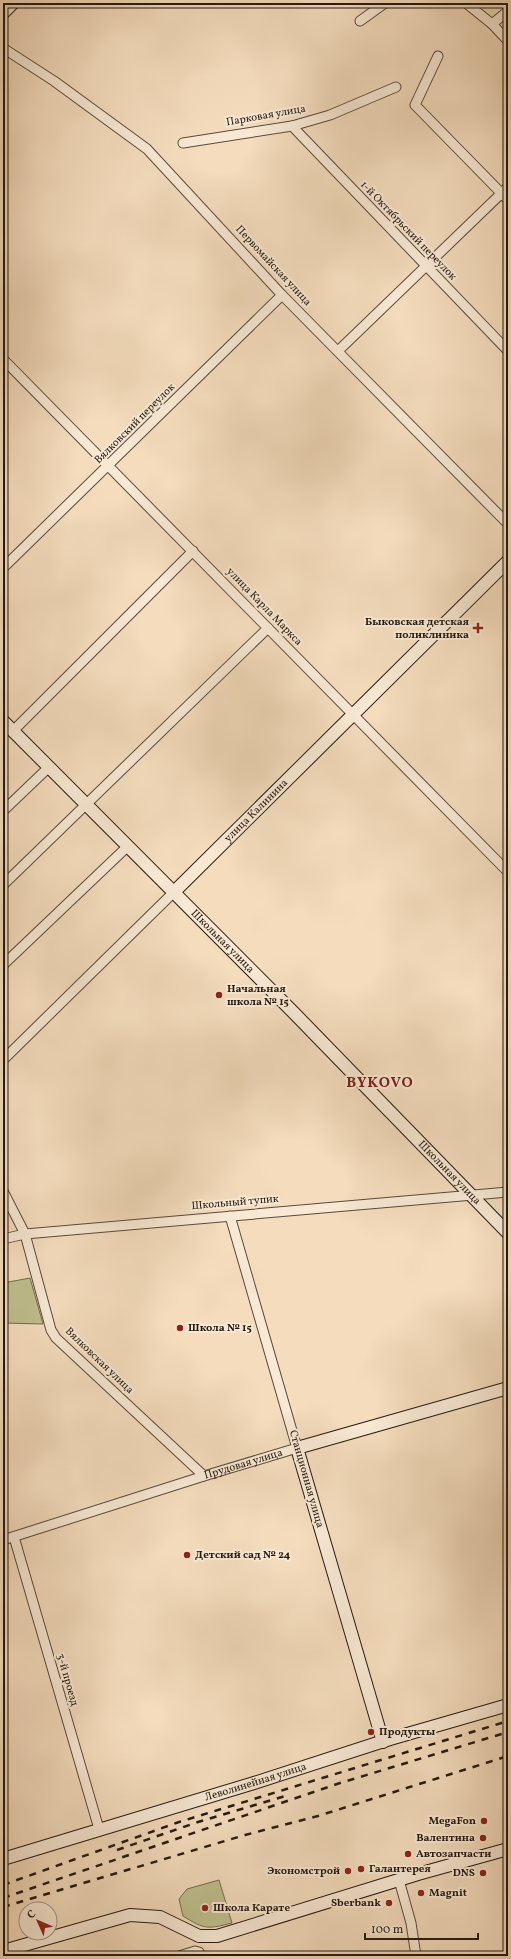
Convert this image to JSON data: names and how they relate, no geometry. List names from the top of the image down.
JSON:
{
  "streets": {
    "main road": [
      "улица Калинина",
      "Школьная улица",
      "Прудовая улица",
      "Станционная улица",
      "Леволинейная улица"
    ],
    "street": [
      "Парковая улица",
      "1-й Октябрьский переулок",
      "Первомайская улица",
      "Вялковский переулок",
      "улица Карла Маркса",
      "Школьный тупик",
      "Вялковская улица",
      "3-й проезд"
    ]
  },
  "crossings": [
    ["Парковая улица", "1-й Октябрьский переулок"],
    ["Первомайская улица", "Вялковский переулок"],
    ["Вялковский переулок", "улица Карла Маркса"],
    ["улица Карла Маркса", "улица Калинина"],
    ["улица Калинина", "Школьная улица"],
    ["Школьная улица", "Школьный тупик"],
    ["Школьный тупик", "Вялковская улица"],
    ["Школьный тупик", "Станционная улица"],
    ["Вялковская улица", "Прудовая улица"],
    ["Прудовая улица", "Станционная улица"],
    ["Прудовая улица", "3-й проезд"],
    ["Станционная улица", "Леволинейная улица"],
    ["3-й проезд", "Леволинейная улица"]
  ],
  "districts": ["BYKOVO"],
  "places": {
    "health": ["Быковская детская поликлиника"],
    "other": [
      "Начальная школа № 15",
      "Школа № 15",
      "Детский сад № 24",
      "Продукты",
      "MegaFon",
      "Валентина",
      "Автозапчасти",
      "Галантерея",
      "Экономстрой",
      "DNS",
      "Magnit",
      "Sberbank",
      "Школа Карате"
    ]
  },
  "scale_bar": "100 m",
  "north": "top left"
}
